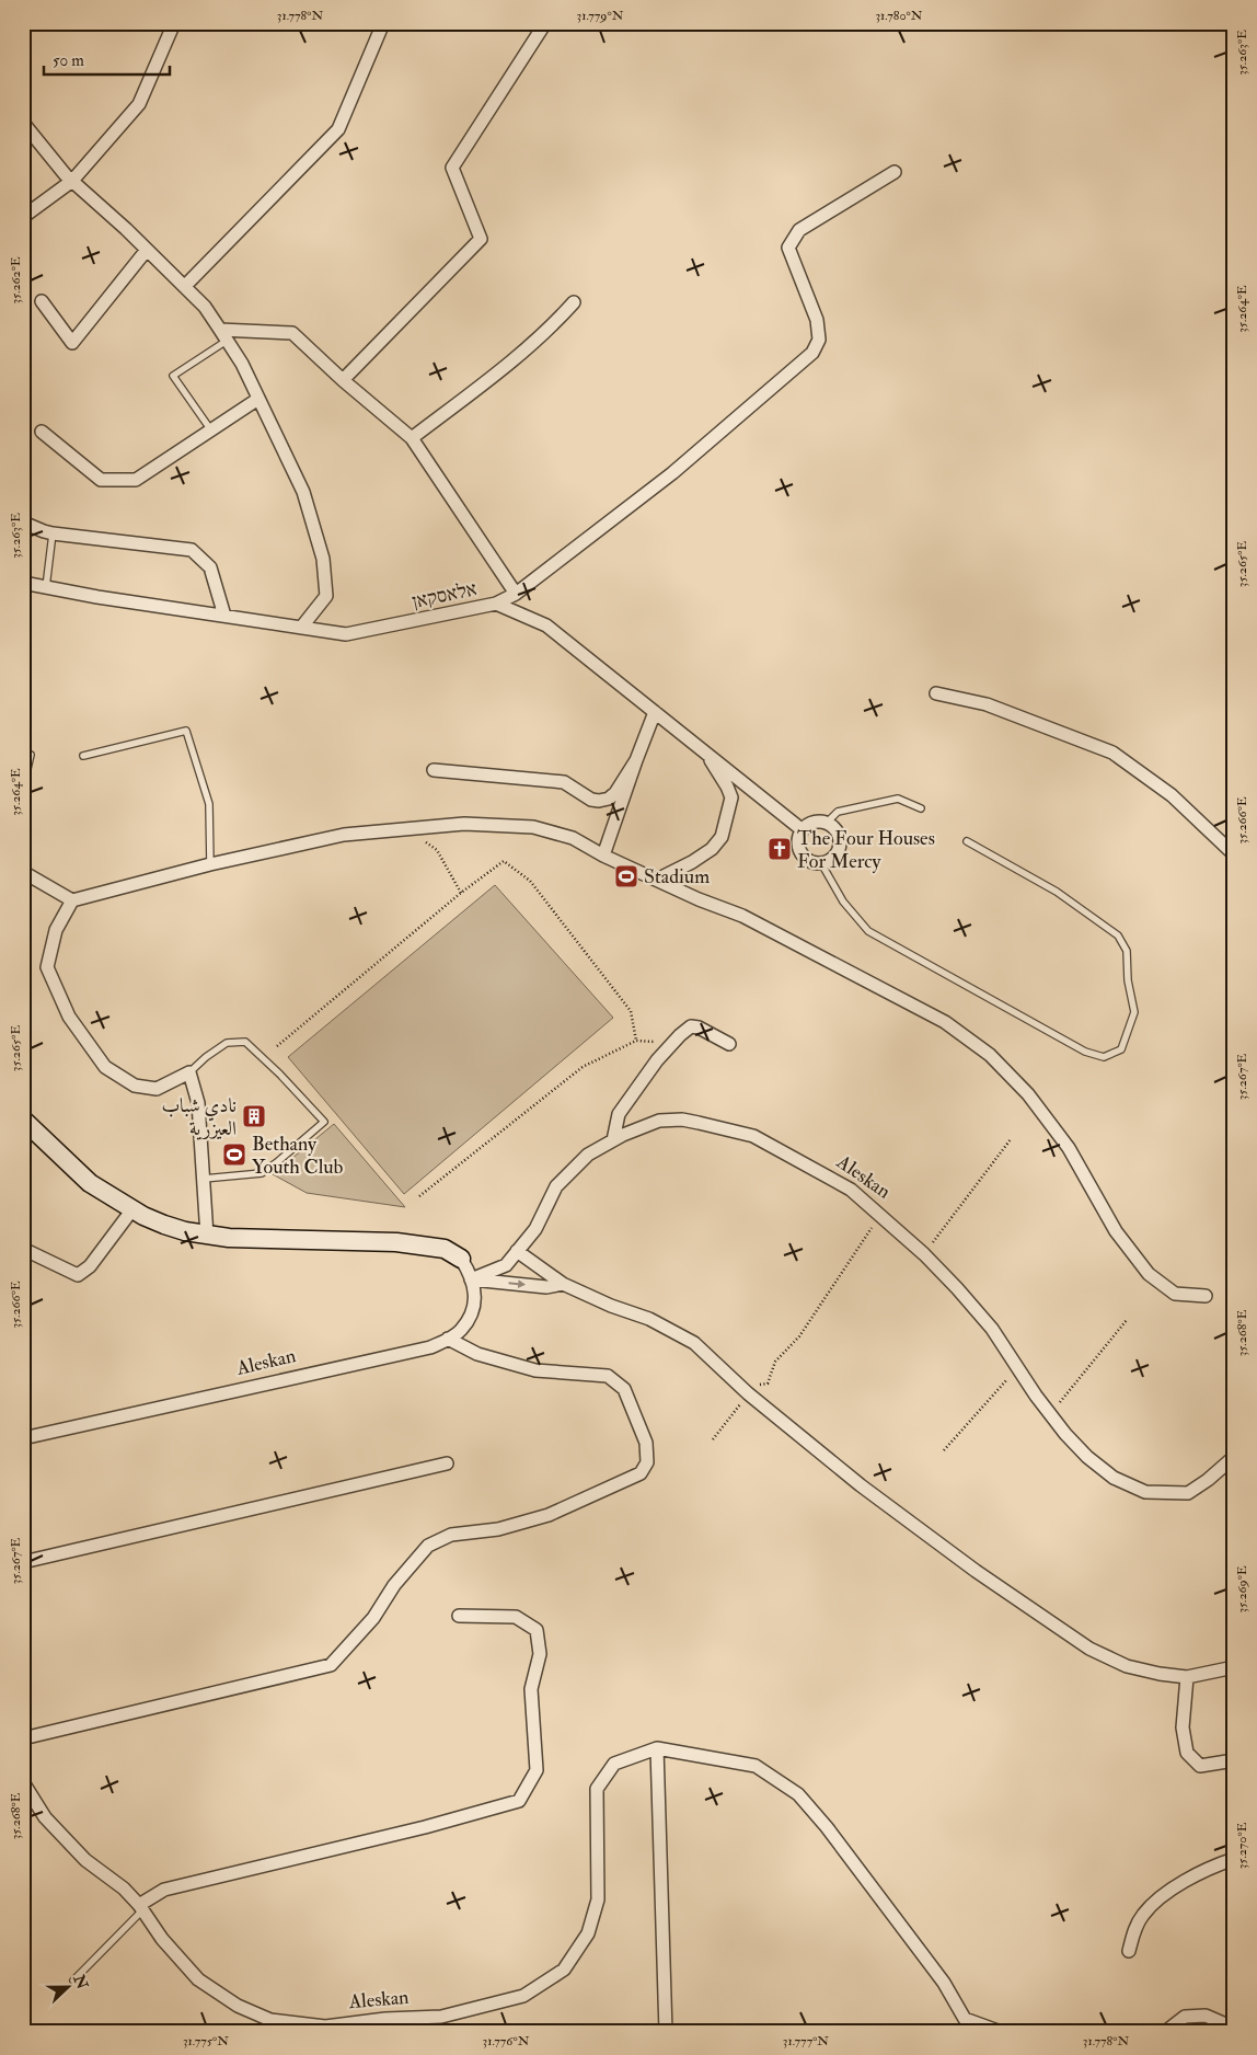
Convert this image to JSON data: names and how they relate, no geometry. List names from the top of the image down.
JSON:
{
  "streets": {
    "street": ["אלאסקאן", "Aleskan"]
  },
  "places": {
    "church": ["The Four Houses For Mercy"],
    "sports": ["Stadium", "Bethany Youth Club"],
    "building": ["نادي شباب العيزرية"]
  },
  "scale_bar": "50 m",
  "north": "right",
  "coordinates": [
    "31.778°N",
    "31.779°N",
    "31.780°N",
    "35.263°E",
    "35.262°E",
    "35.264°E",
    "35.265°E",
    "35.266°E",
    "35.267°E",
    "35.268°E",
    "35.269°E",
    "35.270°E",
    "31.775°N",
    "31.776°N",
    "31.777°N"
  ]
}
